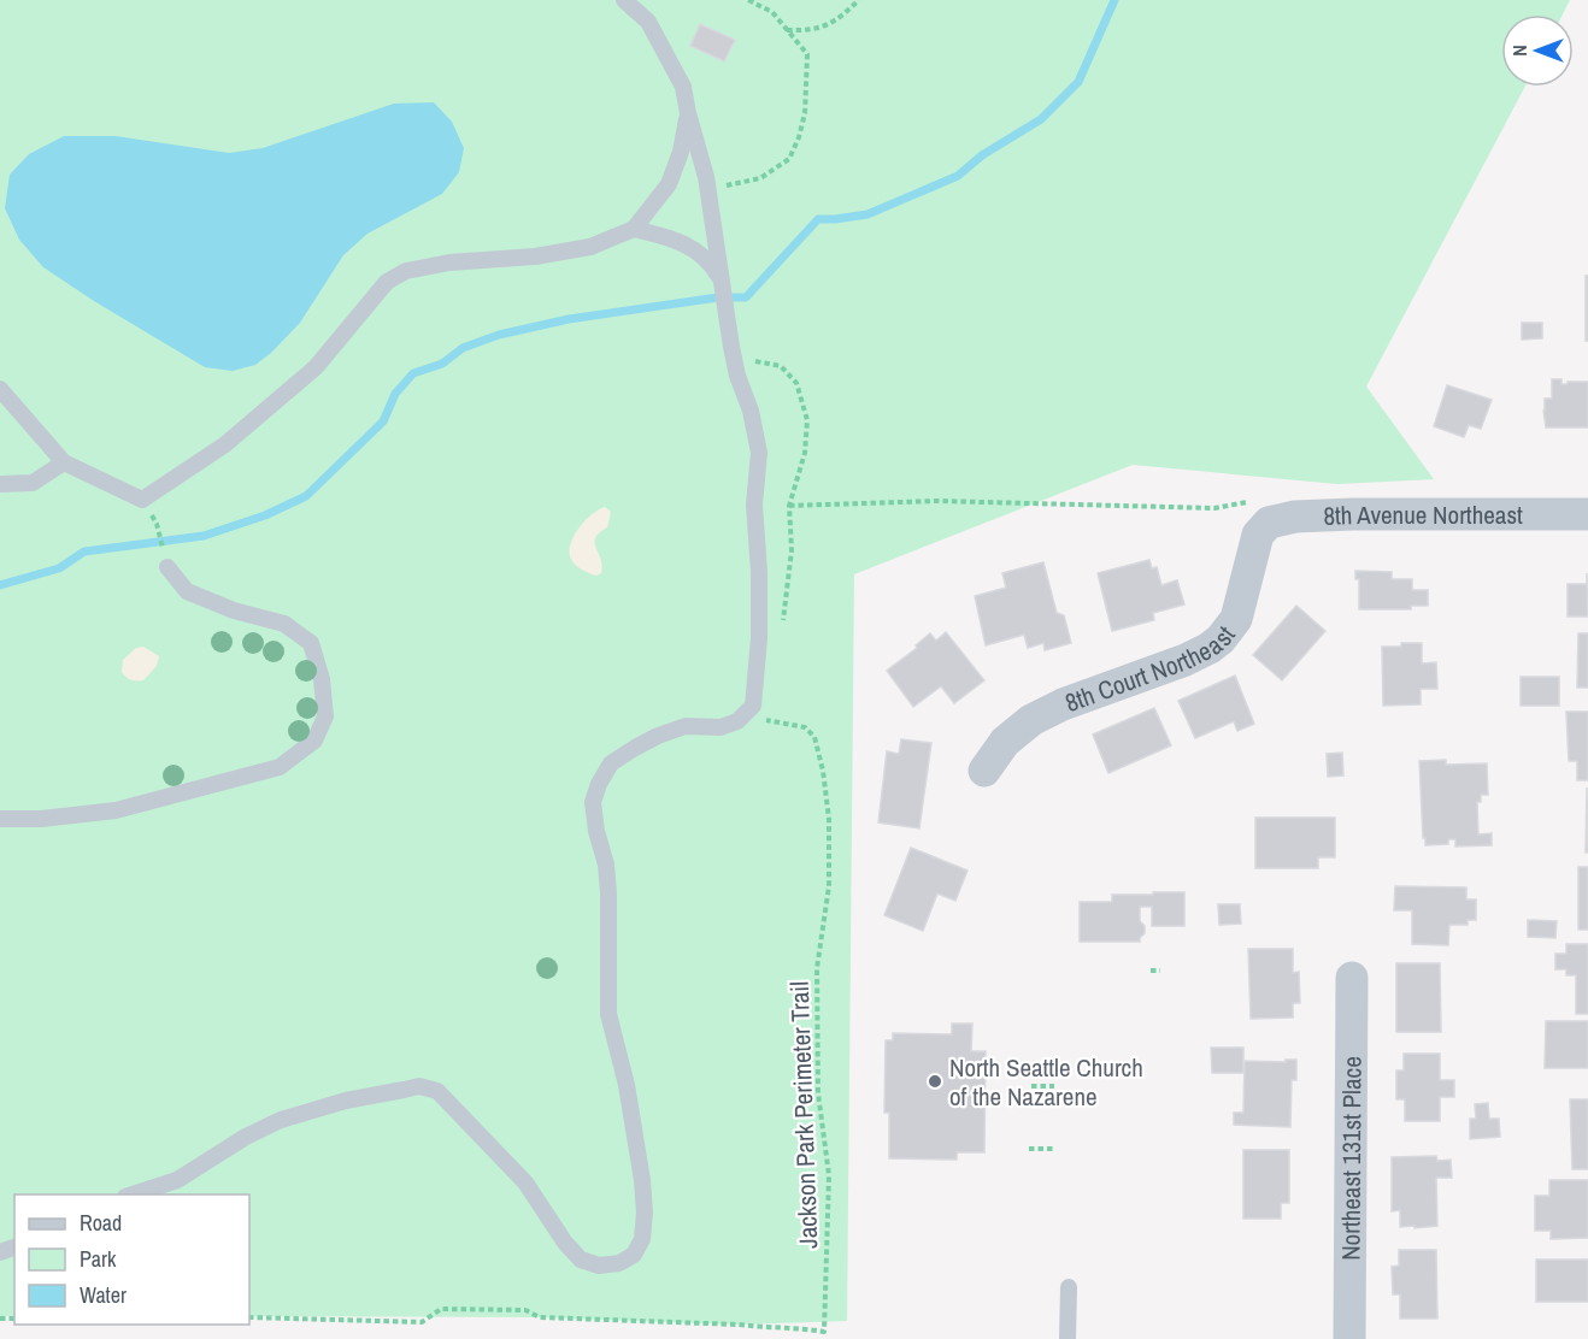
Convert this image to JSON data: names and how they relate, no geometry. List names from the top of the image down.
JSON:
{
  "streets": {
    "street": ["8th Avenue Northeast", "8th Court Northeast", "Northeast 131st Place"],
    "path": ["Jackson Park Perimeter Trail"]
  },
  "crossings": [
    ["8th Avenue Northeast", "8th Court Northeast"]
  ],
  "places": ["North Seattle Church of the Nazarene"],
  "legend": ["Road", "Park", "Water"],
  "north": "left"
}
